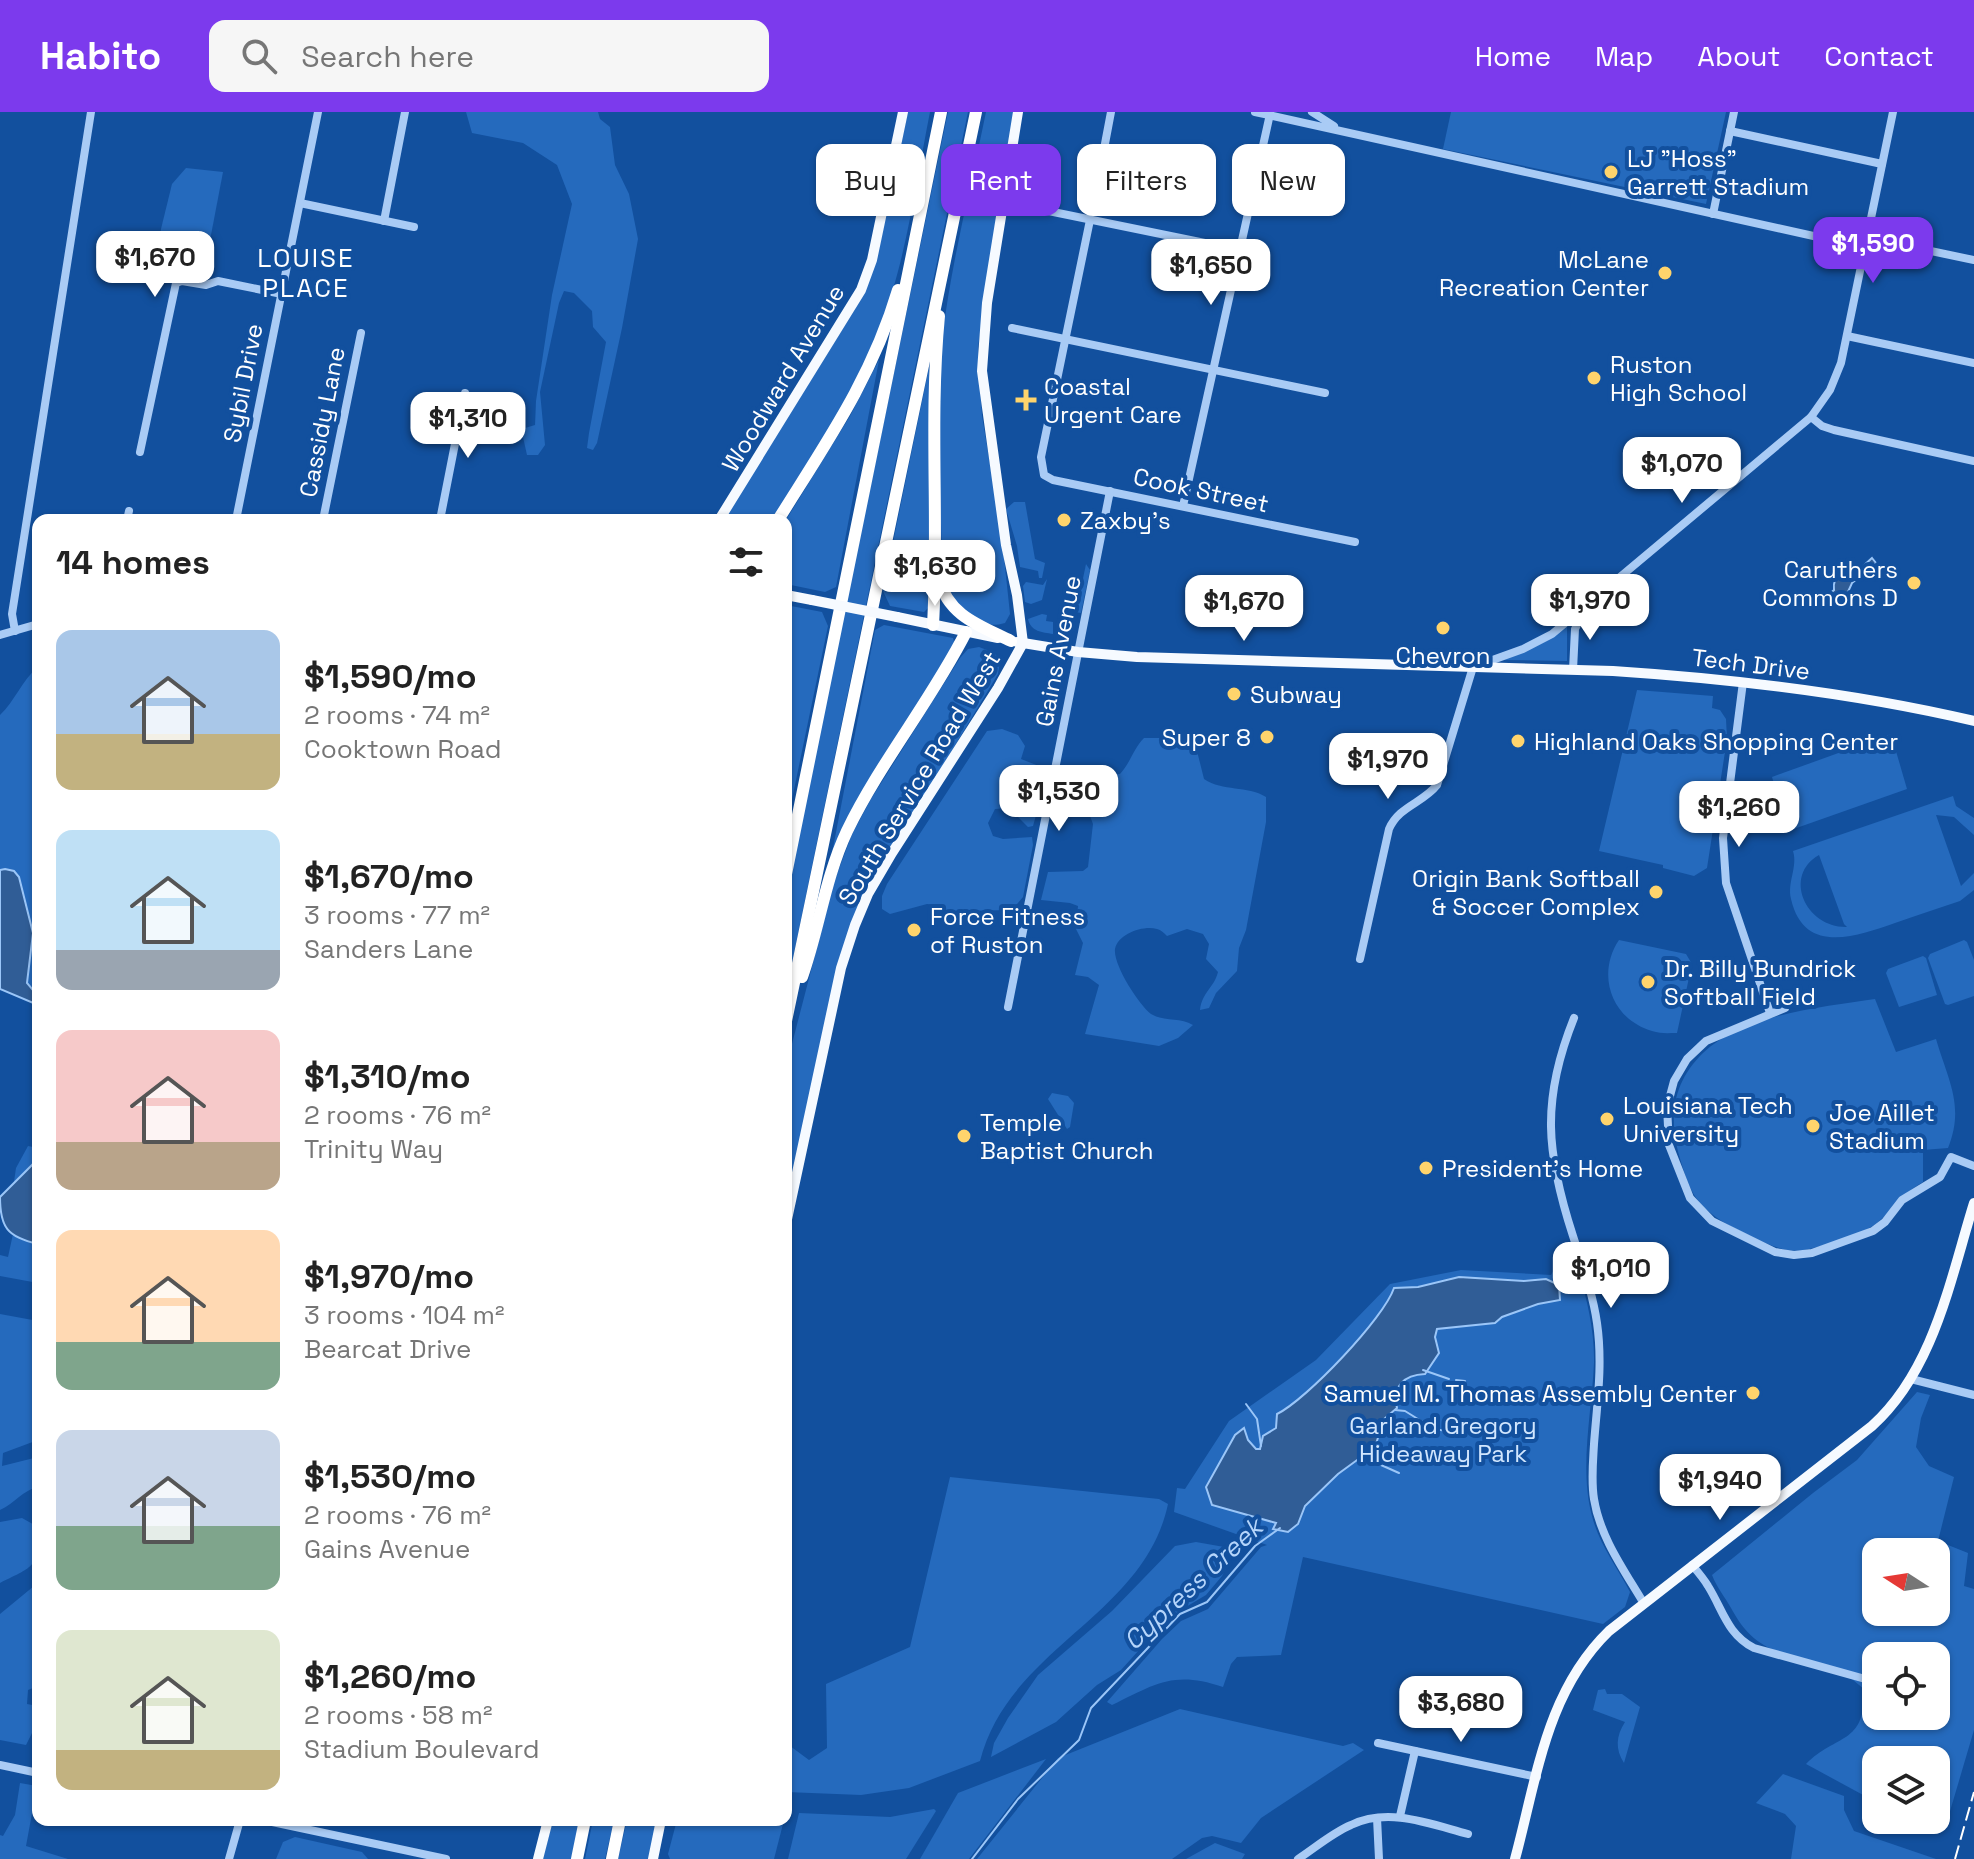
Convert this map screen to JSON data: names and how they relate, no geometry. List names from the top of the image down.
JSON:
{
  "streets": {
    "main road": ["Woodward Avenue", "Tech Drive", "South Service Road West"],
    "street": [
      "Sybil Drive",
      "Cassidy Lane",
      "Cook Street",
      "Gains Avenue"
    ]
  },
  "crossings": [
    ["Cook Street", "Gains Avenue"],
    ["Gains Avenue", "Tech Drive"],
    ["Tech Drive", "South Service Road West"]
  ],
  "districts": ["LOUISE PLACE"],
  "water": ["Cypress Creek"],
  "parks": ["Garland Gregory Hideaway Park"],
  "places": {
    "other": [
      "LJ \"Hoss\" Garrett Stadium",
      "McLane Recreation Center",
      "Ruston High School",
      "Zaxby's",
      "Caruthers Commons D",
      "Chevron",
      "Subway",
      "Super 8",
      "Highland Oaks Shopping Center",
      "Origin Bank Softball & Soccer Complex",
      "Force Fitness of Ruston",
      "Dr. Billy Bundrick Softball Field",
      "Louisiana Tech University",
      "Joe Aillet Stadium",
      "Temple Baptist Church",
      "President's Home",
      "Samuel M. Thomas Assembly Center"
    ],
    "health": ["Coastal Urgent Care"]
  },
  "north": "left",
  "page": {
    "header": "Habito",
    "search": "Search here",
    "nav": [
      "Home",
      "Map",
      "About",
      "Contact"
    ],
    "chip": [
      "Buy",
      "Rent",
      "Filters",
      "New"
    ],
    "price": [
      "$1,590",
      "$1,670",
      "$1,650",
      "$1,310",
      "$1,070",
      "$1,630",
      "$1,970",
      "$1,670",
      "$1,970",
      "$1,530",
      "$1,260",
      "$1,010",
      "$1,940",
      "$3,680"
    ],
    "heading": "14 homes",
    "list": [
      {
        "name": "$1,590/mo",
        "note": "2 rooms · 74 m² · Cooktown Road"
      },
      {
        "name": "$1,670/mo",
        "note": "3 rooms · 77 m² · Sanders Lane"
      },
      {
        "name": "$1,310/mo",
        "note": "2 rooms · 76 m² · Trinity Way"
      },
      {
        "name": "$1,970/mo",
        "note": "3 rooms · 104 m² · Bearcat Drive"
      },
      {
        "name": "$1,530/mo",
        "note": "2 rooms · 76 m² · Gains Avenue"
      },
      {
        "name": "$1,260/mo",
        "note": "2 rooms · 58 m² · Stadium Boulevard"
      }
    ]
  }
}
